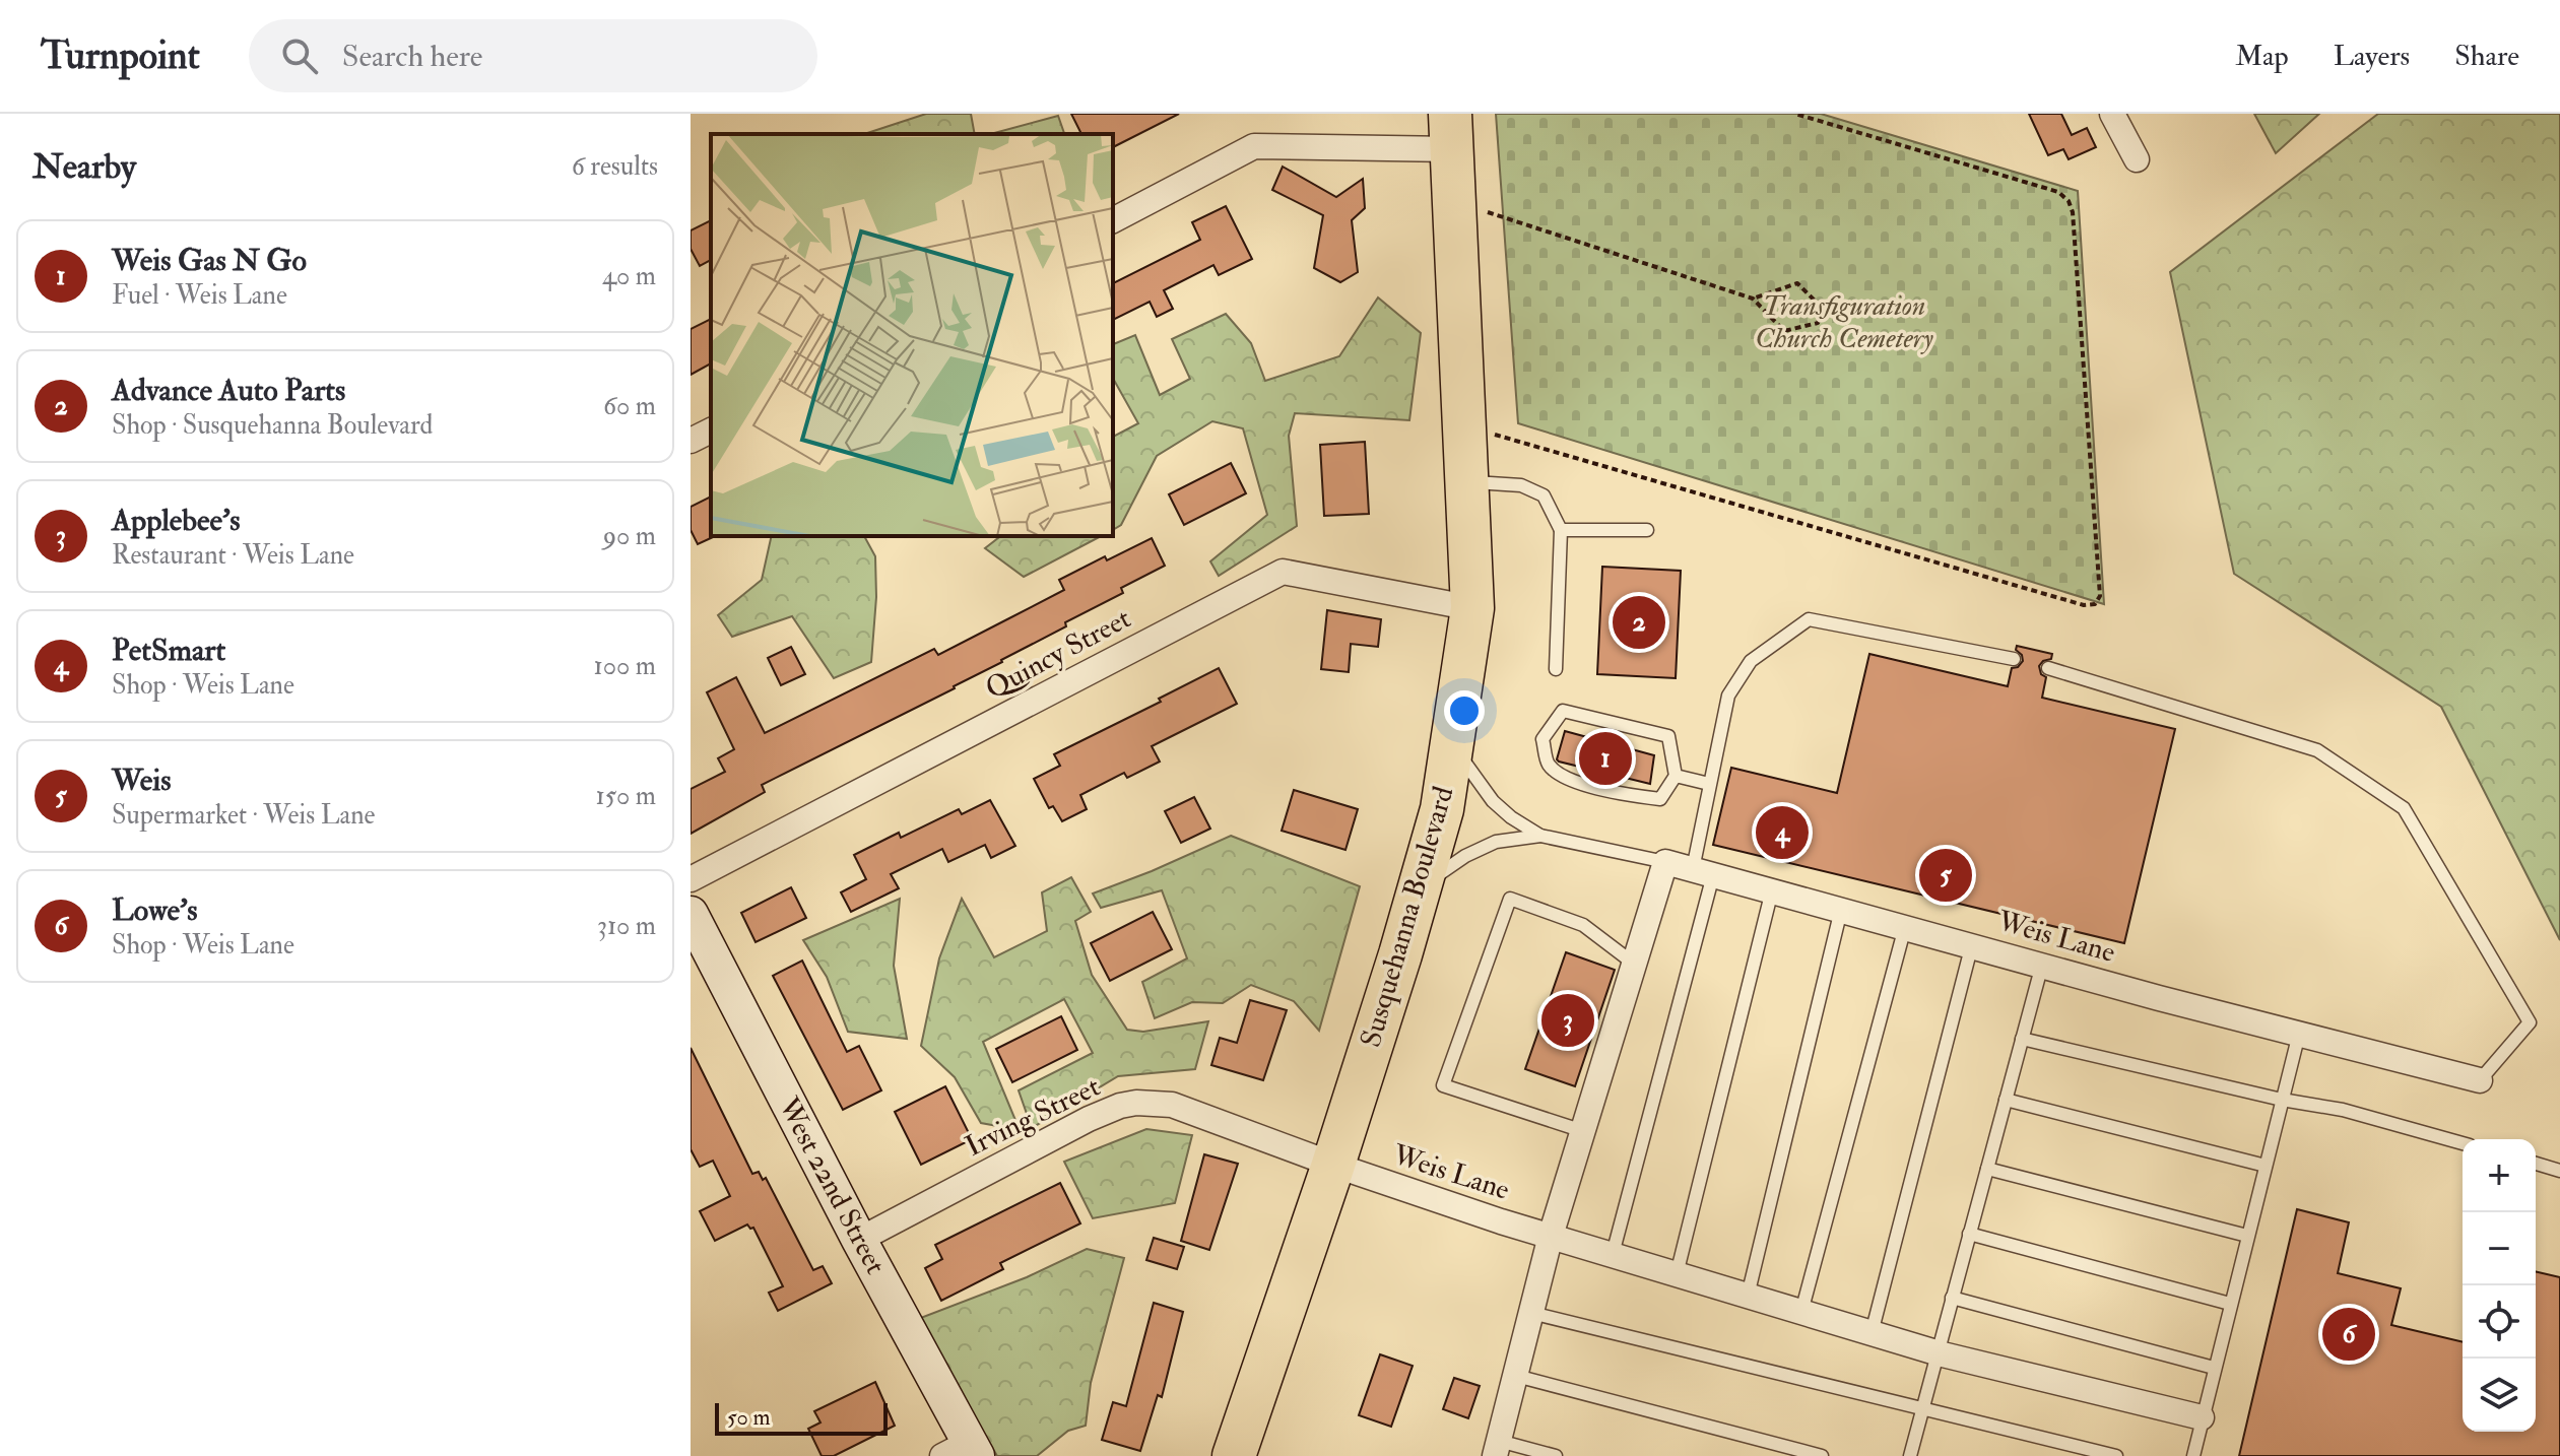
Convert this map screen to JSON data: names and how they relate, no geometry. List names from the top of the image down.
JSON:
{
  "streets": {
    "highway": ["Susquehanna Boulevard"],
    "street": [
      "Quincy Street",
      "Weis Lane",
      "Irving Street",
      "West 22nd Street"
    ]
  },
  "crossings": [
    ["Quincy Street", "Susquehanna Boulevard"],
    ["Susquehanna Boulevard", "Weis Lane"],
    ["Susquehanna Boulevard", "Irving Street"],
    ["Weis Lane", "Irving Street"],
    ["Irving Street", "West 22nd Street"]
  ],
  "parks": ["Transfiguration Church Cemetery"],
  "scale_bar": "50 m",
  "page": {
    "header": "Turnpoint",
    "search": "Search here",
    "nav": ["Map", "Layers", "Share"],
    "heading": ["Nearby", "6 results"],
    "list": [
      {
        "mark": "1",
        "name": "Weis Gas N Go",
        "note": "Fuel · Weis Lane",
        "value": "40 m"
      },
      {
        "mark": "2",
        "name": "Advance Auto Parts",
        "note": "Shop · Susquehanna Boulevard",
        "value": "60 m"
      },
      {
        "mark": "3",
        "name": "Applebee's",
        "note": "Restaurant · Weis Lane",
        "value": "90 m"
      },
      {
        "mark": "4",
        "name": "PetSmart",
        "note": "Shop · Weis Lane",
        "value": "100 m"
      },
      {
        "mark": "5",
        "name": "Weis",
        "note": "Supermarket · Weis Lane",
        "value": "150 m"
      },
      {
        "mark": "6",
        "name": "Lowe's",
        "note": "Shop · Weis Lane",
        "value": "310 m"
      }
    ],
    "pins": [
      "2",
      "1",
      "4",
      "5",
      "3",
      "6"
    ],
    "map_buttons": ["+", "−"],
    "scale": "50 m"
  }
}
